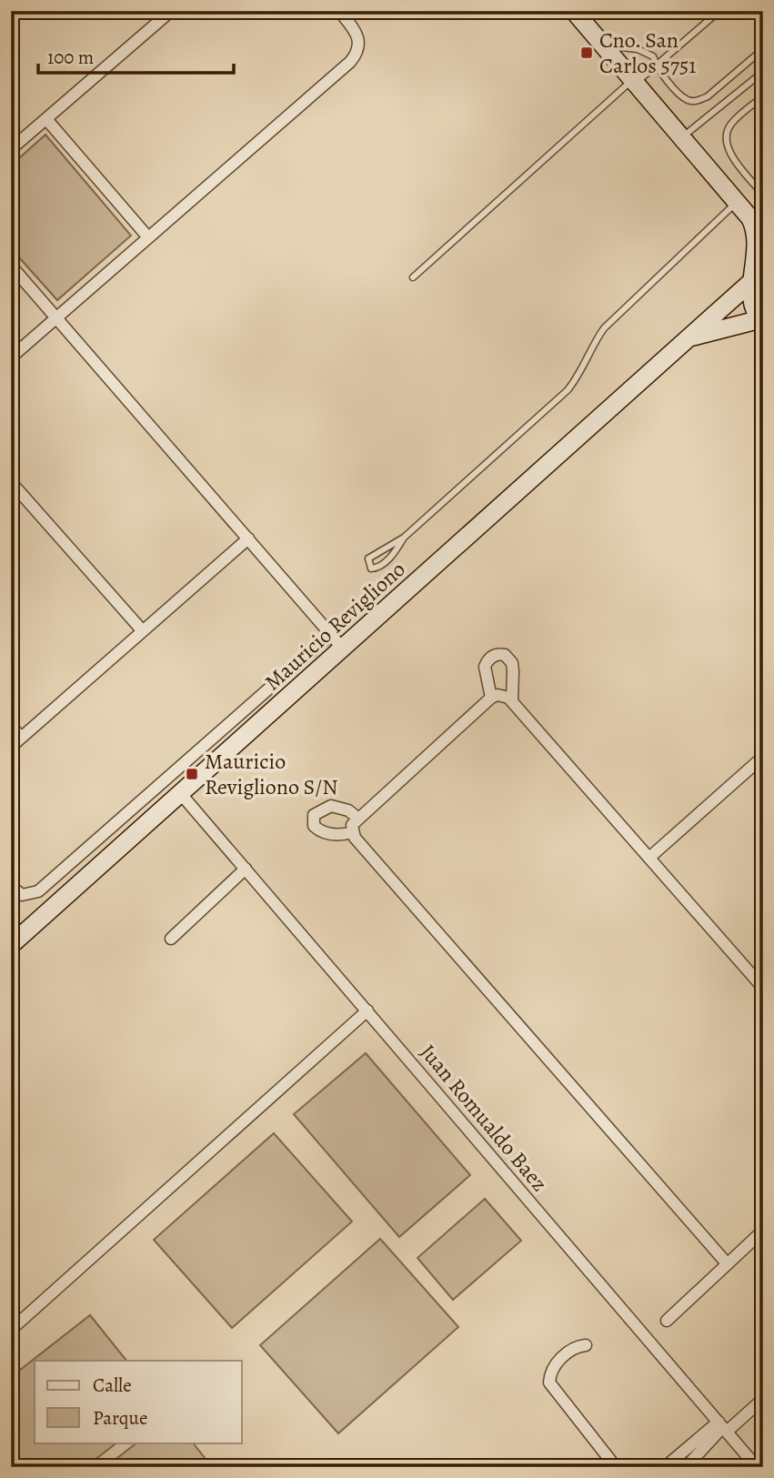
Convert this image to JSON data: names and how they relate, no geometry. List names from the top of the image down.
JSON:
{
  "streets": {
    "main road": ["Mauricio Revigliono"],
    "street": ["Juan Romualdo Baez"]
  },
  "crossings": [
    ["Mauricio Revigliono", "Juan Romualdo Baez"]
  ],
  "places": {
    "transit": ["Cno. San Carlos 5751", "Mauricio Revigliono S/N"]
  },
  "legend": ["Calle", "Parque"],
  "scale_bar": "100 m"
}
